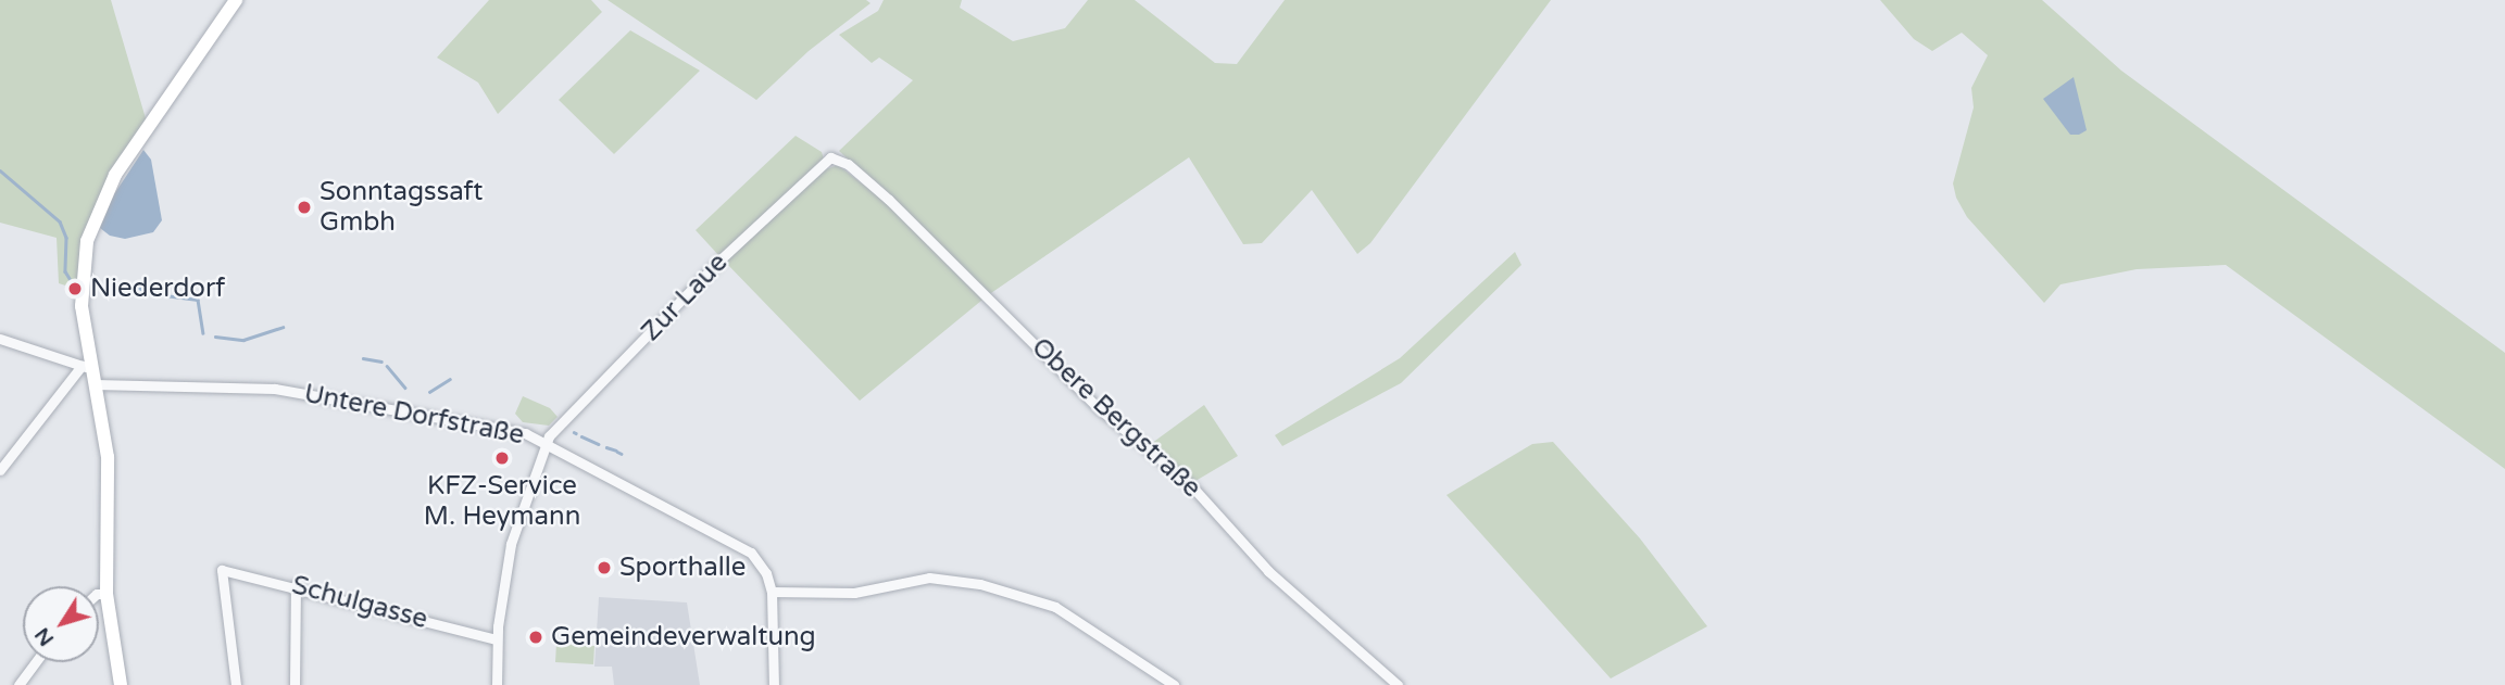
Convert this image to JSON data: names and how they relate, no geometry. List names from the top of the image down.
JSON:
{
  "streets": {
    "street": [
      "Zur Laue",
      "Untere Dorfstraße",
      "Obere Bergstraße",
      "Schulgasse"
    ]
  },
  "crossings": [
    ["Zur Laue", "Untere Dorfstraße"],
    ["Zur Laue", "Obere Bergstraße"]
  ],
  "places": [
    "Sonntagssaft Gmbh",
    "Niederdorf",
    "KFZ-Service M. Heymann",
    "Sporthalle",
    "Gemeindeverwaltung"
  ],
  "north": "bottom left"
}
